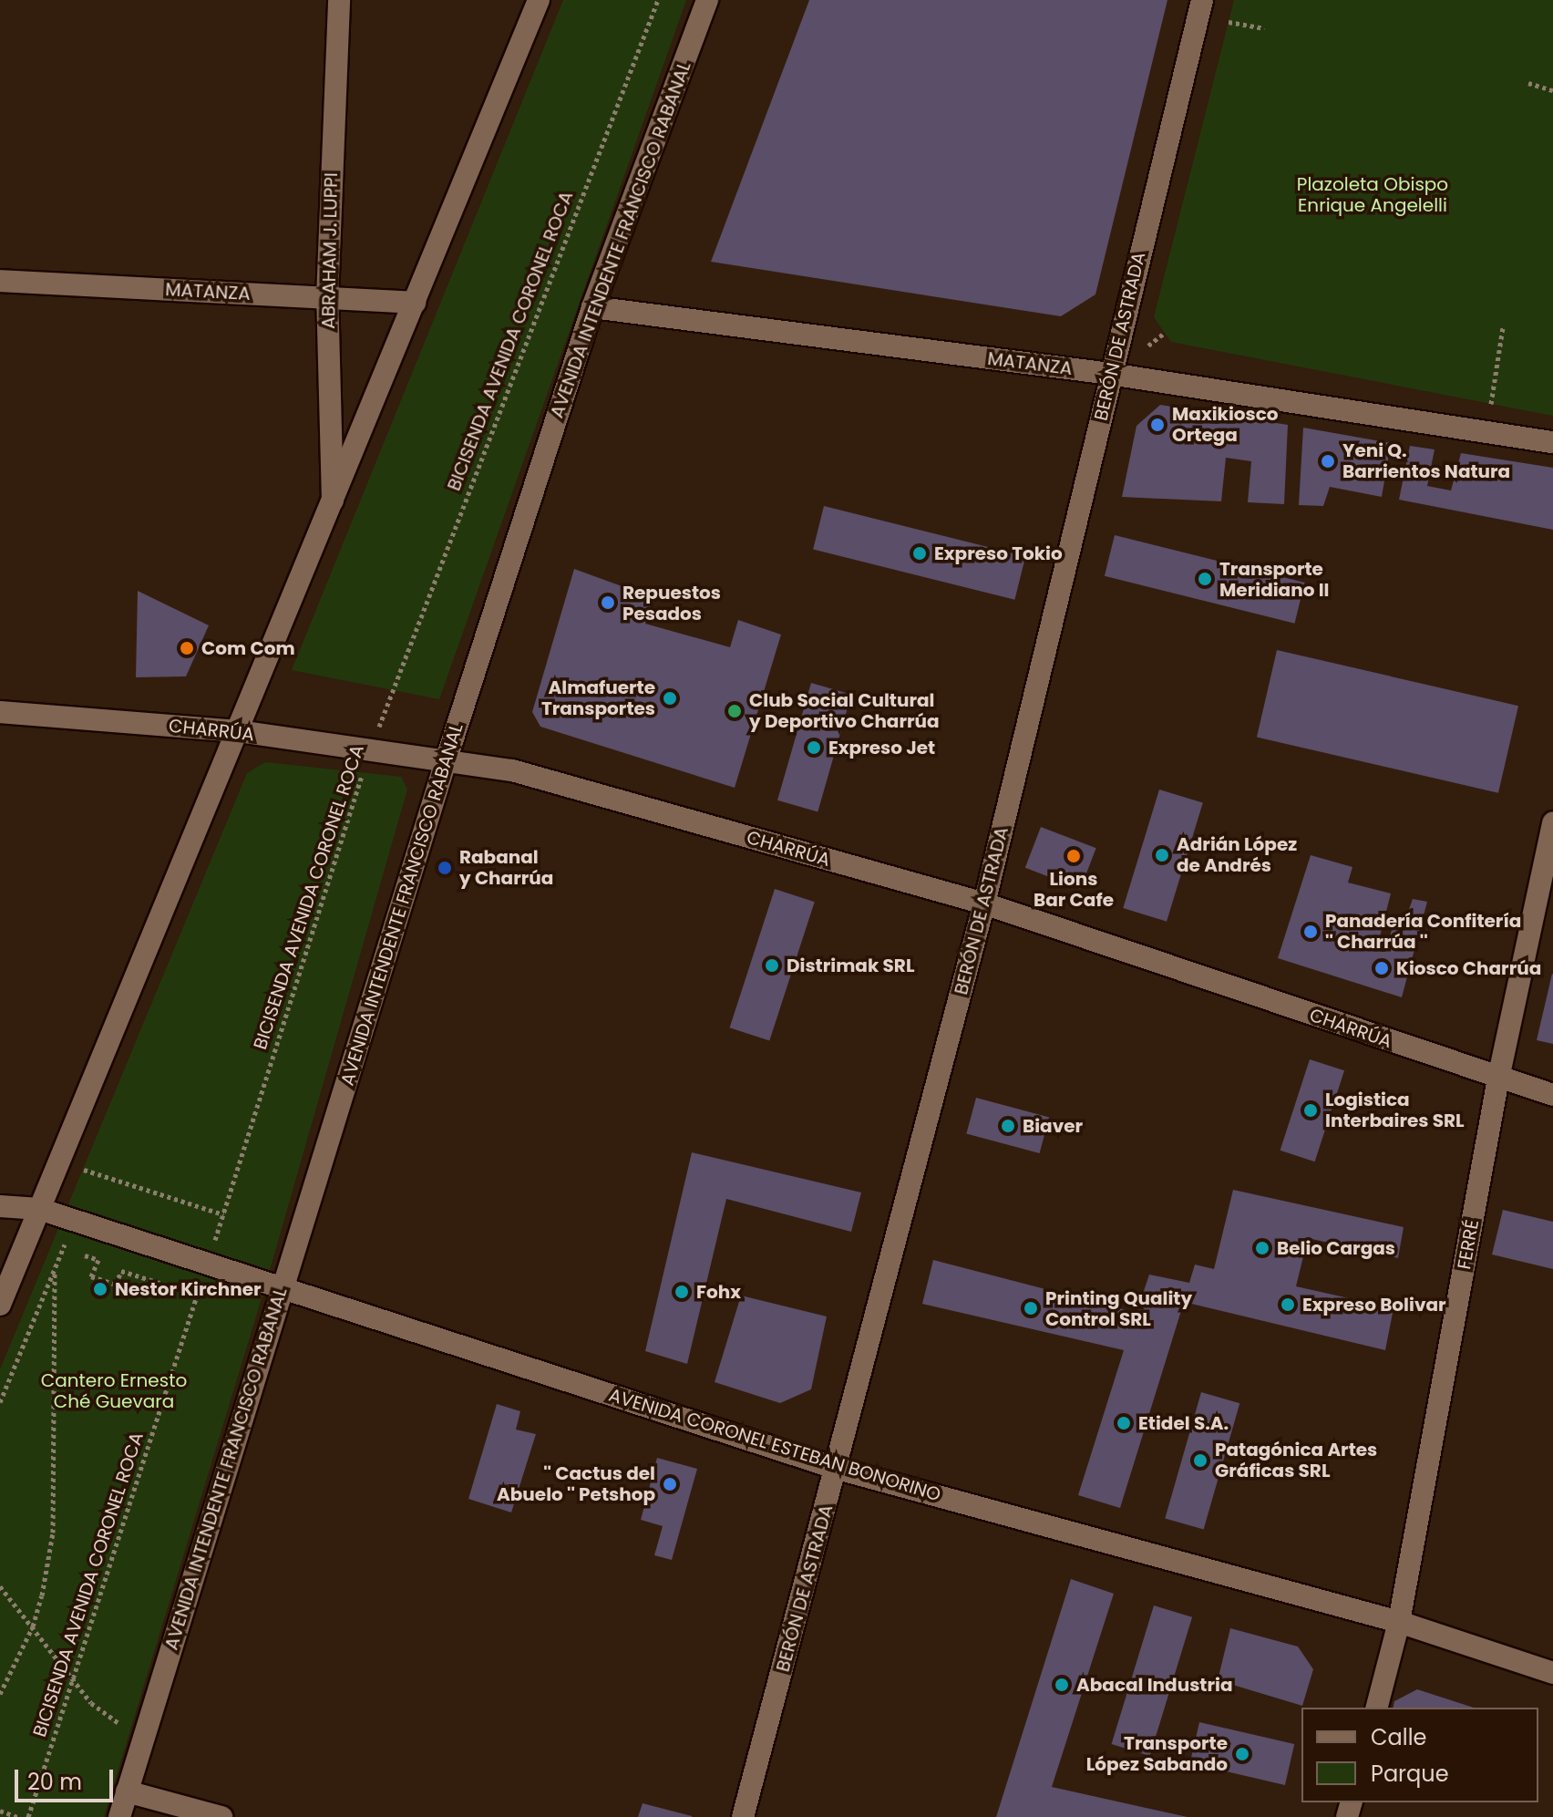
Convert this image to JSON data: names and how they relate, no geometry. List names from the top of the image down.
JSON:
{
  "streets": {
    "street": [
      "AVENIDA INTENDENTE FRANCISCO RABANAL",
      "ABRAHAM J. LUPPI",
      "MATANZA",
      "BERÓN DE ASTRADA",
      "CHARRÚA",
      "FERRÉ",
      "AVENIDA CORONEL ESTEBAN BONORINO"
    ],
    "path": ["BICISENDA AVENIDA CORONEL ROCA"]
  },
  "crossings": [
    ["AVENIDA INTENDENTE FRANCISCO RABANAL", "MATANZA"],
    ["AVENIDA INTENDENTE FRANCISCO RABANAL", "CHARRÚA"],
    ["AVENIDA INTENDENTE FRANCISCO RABANAL", "AVENIDA CORONEL ESTEBAN BONORINO"],
    ["ABRAHAM J. LUPPI", "MATANZA"],
    ["MATANZA", "BERÓN DE ASTRADA"],
    ["BERÓN DE ASTRADA", "CHARRÚA"],
    ["BERÓN DE ASTRADA", "AVENIDA CORONEL ESTEBAN BONORINO"],
    ["BICISENDA AVENIDA CORONEL ROCA", "CHARRÚA"],
    ["BICISENDA AVENIDA CORONEL ROCA", "AVENIDA CORONEL ESTEBAN BONORINO"],
    ["CHARRÚA", "FERRÉ"],
    ["FERRÉ", "AVENIDA CORONEL ESTEBAN BONORINO"]
  ],
  "parks": ["Plazoleta Obispo Enrique Angelelli", "Cantero Ernesto Ché Guevara"],
  "places": [
    "Maxikiosco Ortega",
    "Yeni Q. Barrientos Natura",
    "Expreso Tokio",
    "Transporte Meridiano II",
    "Repuestos Pesados",
    "Com Com",
    "Almafuerte Transportes",
    "Club Social Cultural y Deportivo Charrúa",
    "Expreso Jet",
    "Adrián López de Andrés",
    "Lions Bar Cafe",
    "Rabanal y Charrúa",
    "Panadería Confitería '' Charrúa ''",
    "Distrimak SRL",
    "Kiosco Charrúa",
    "Logistica Interbaires SRL",
    "Biaver",
    "Belio Cargas",
    "Nestor Kirchner",
    "Fohx",
    "Expreso Bolivar",
    "Printing Quality Control SRL",
    "Etidel S.A.",
    "Patagónica Artes Gráficas SRL",
    "'' Cactus del Abuelo '' Petshop",
    "Abacal Industria",
    "Transporte López Sabando"
  ],
  "legend": ["Calle", "Parque"],
  "scale_bar": "20 m"
}
